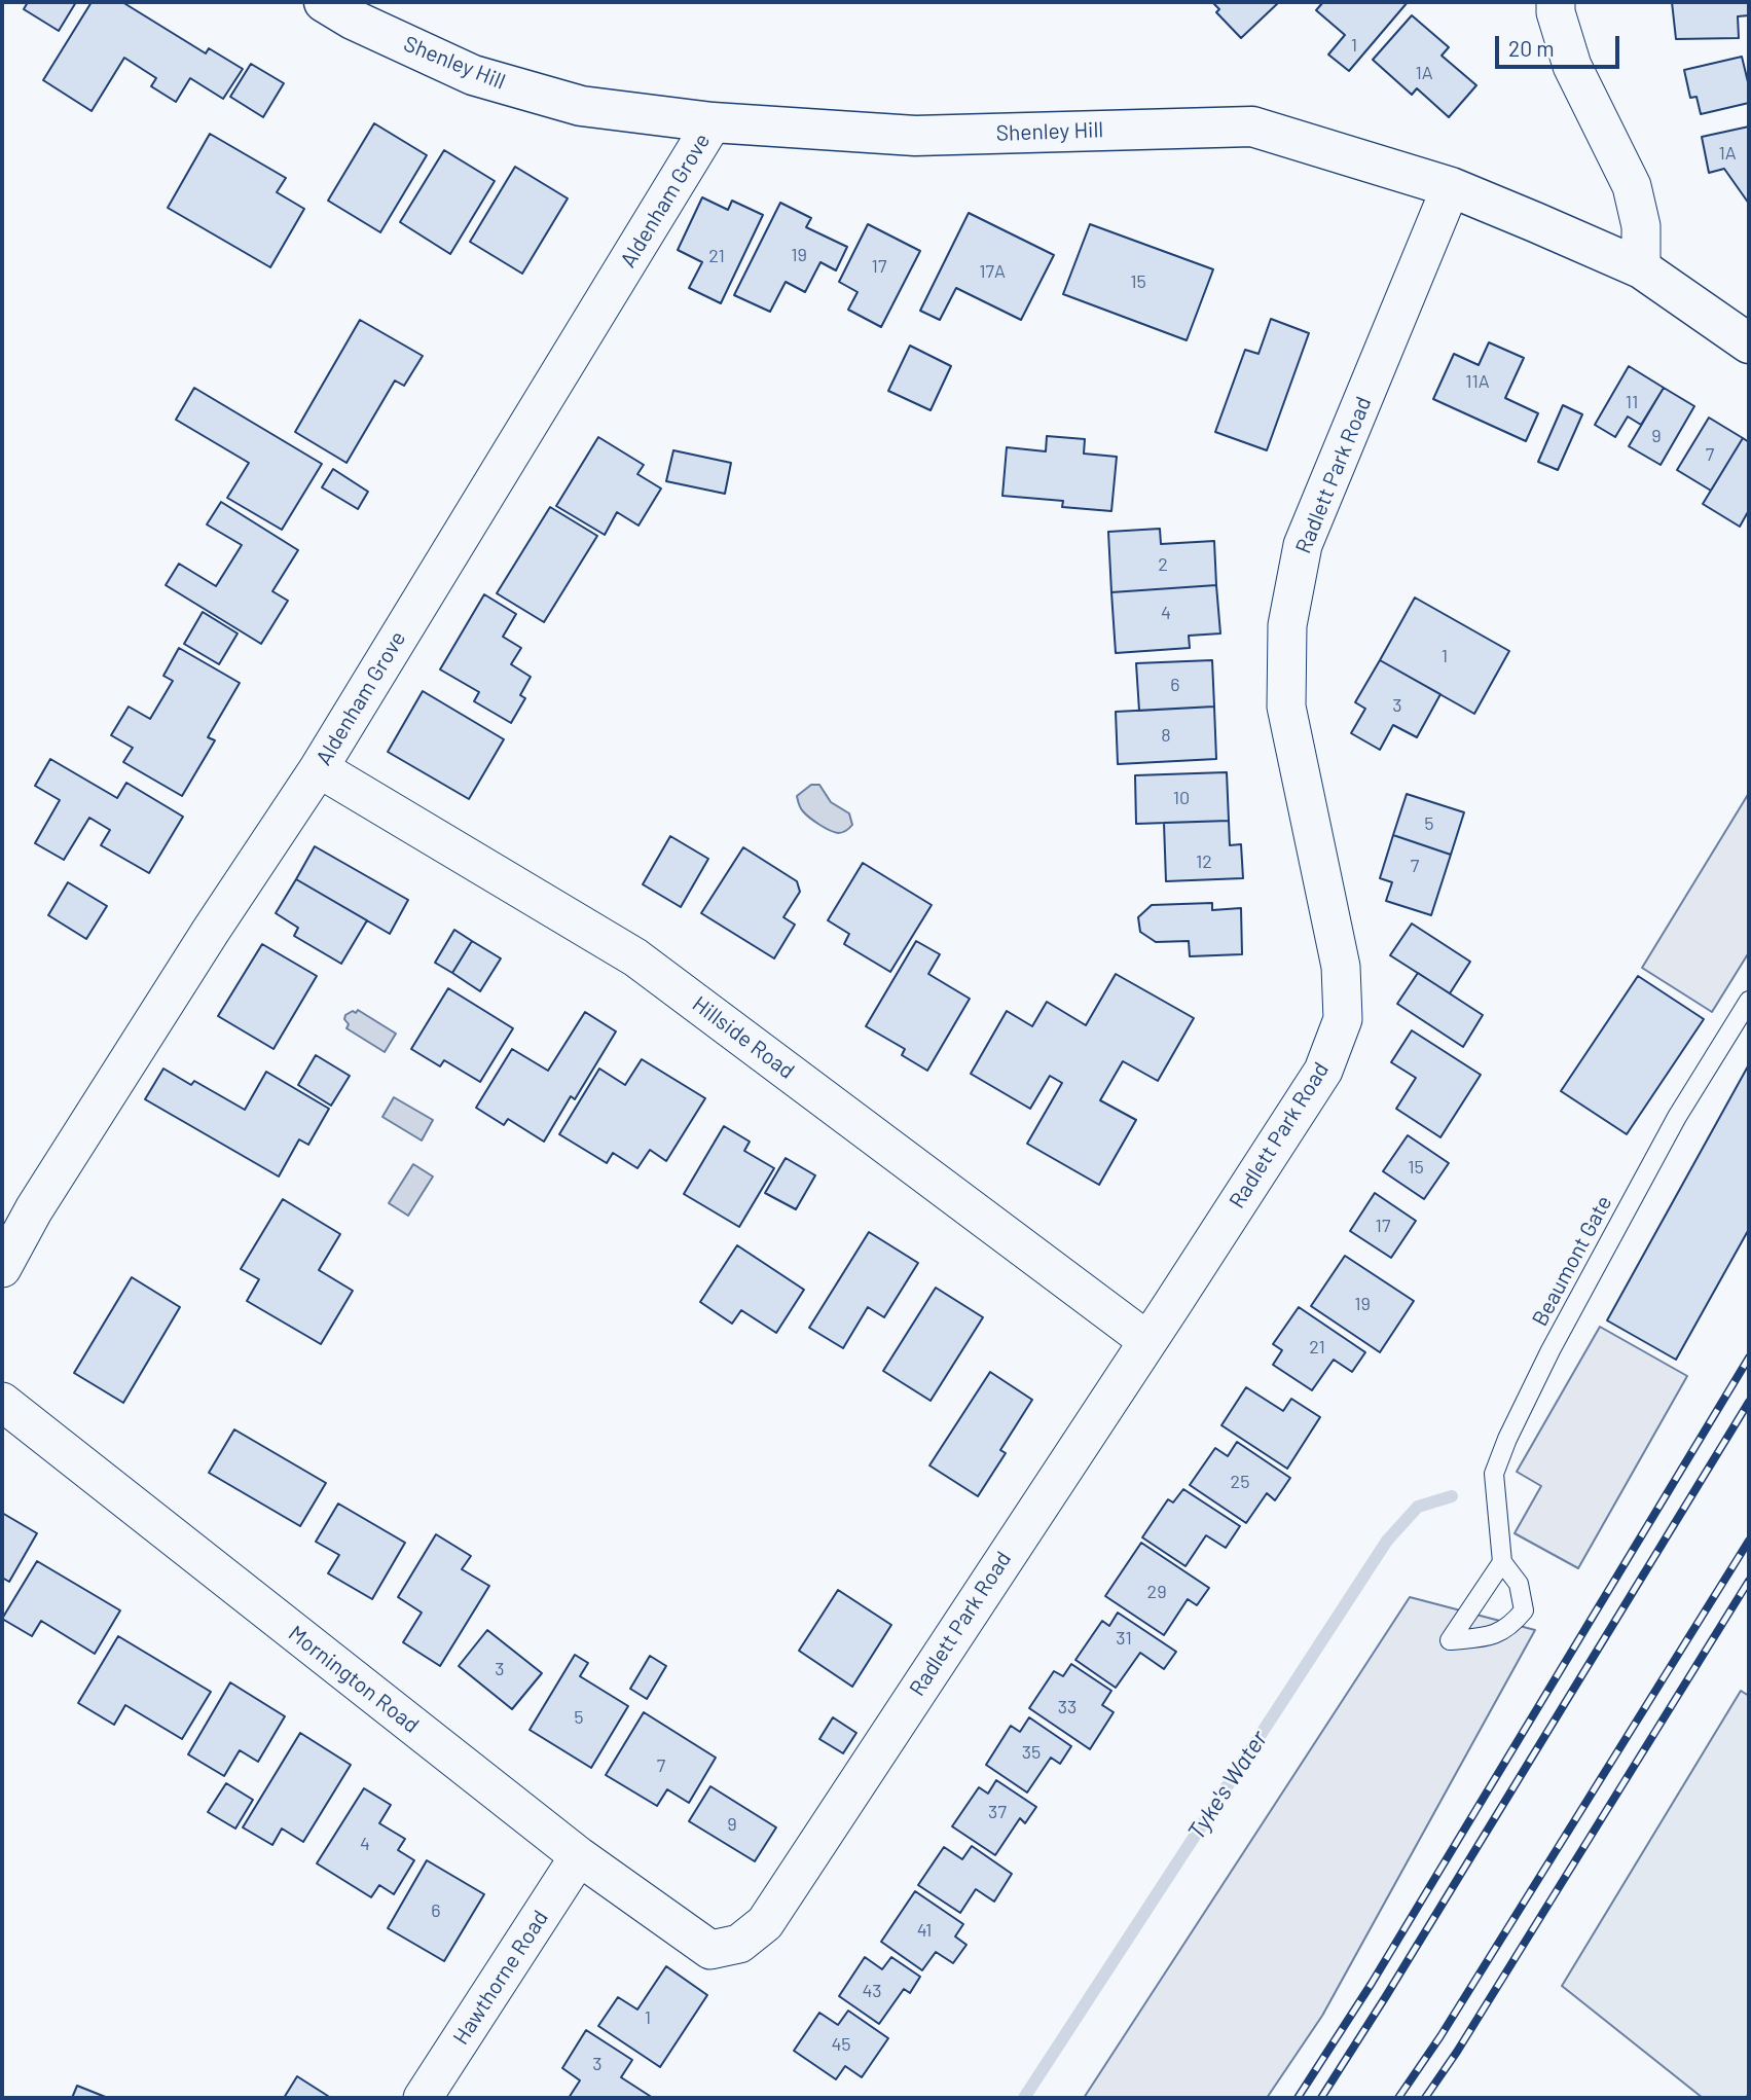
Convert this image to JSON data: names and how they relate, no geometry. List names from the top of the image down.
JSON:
{
  "streets": {
    "street": [
      "Shenley Hill",
      "Aldenham Grove",
      "Radlett Park Road",
      "Hillside Road",
      "Mornington Road",
      "Hawthorne Road"
    ],
    "lane": ["Beaumont Gate"]
  },
  "crossings": [
    ["Shenley Hill", "Aldenham Grove"],
    ["Shenley Hill", "Radlett Park Road"],
    ["Aldenham Grove", "Hillside Road"],
    ["Radlett Park Road", "Hillside Road"],
    ["Radlett Park Road", "Mornington Road"],
    ["Mornington Road", "Hawthorne Road"]
  ],
  "water": ["Tyke's Water"],
  "house_numbers": [
    "1",
    "1A",
    "1A",
    "19",
    "21",
    "17",
    "17A",
    "15",
    "11A",
    "11",
    "9",
    "7",
    "2",
    "4",
    "1",
    "6",
    "3",
    "8",
    "10",
    "5",
    "12",
    "7",
    "15",
    "17",
    "19",
    "21",
    "25",
    "29",
    "31",
    "3",
    "33",
    "5",
    "35",
    "7",
    "37",
    "9",
    "4",
    "6",
    "41",
    "43",
    "1",
    "45",
    "3"
  ],
  "scale_bar": "20 m"
}
